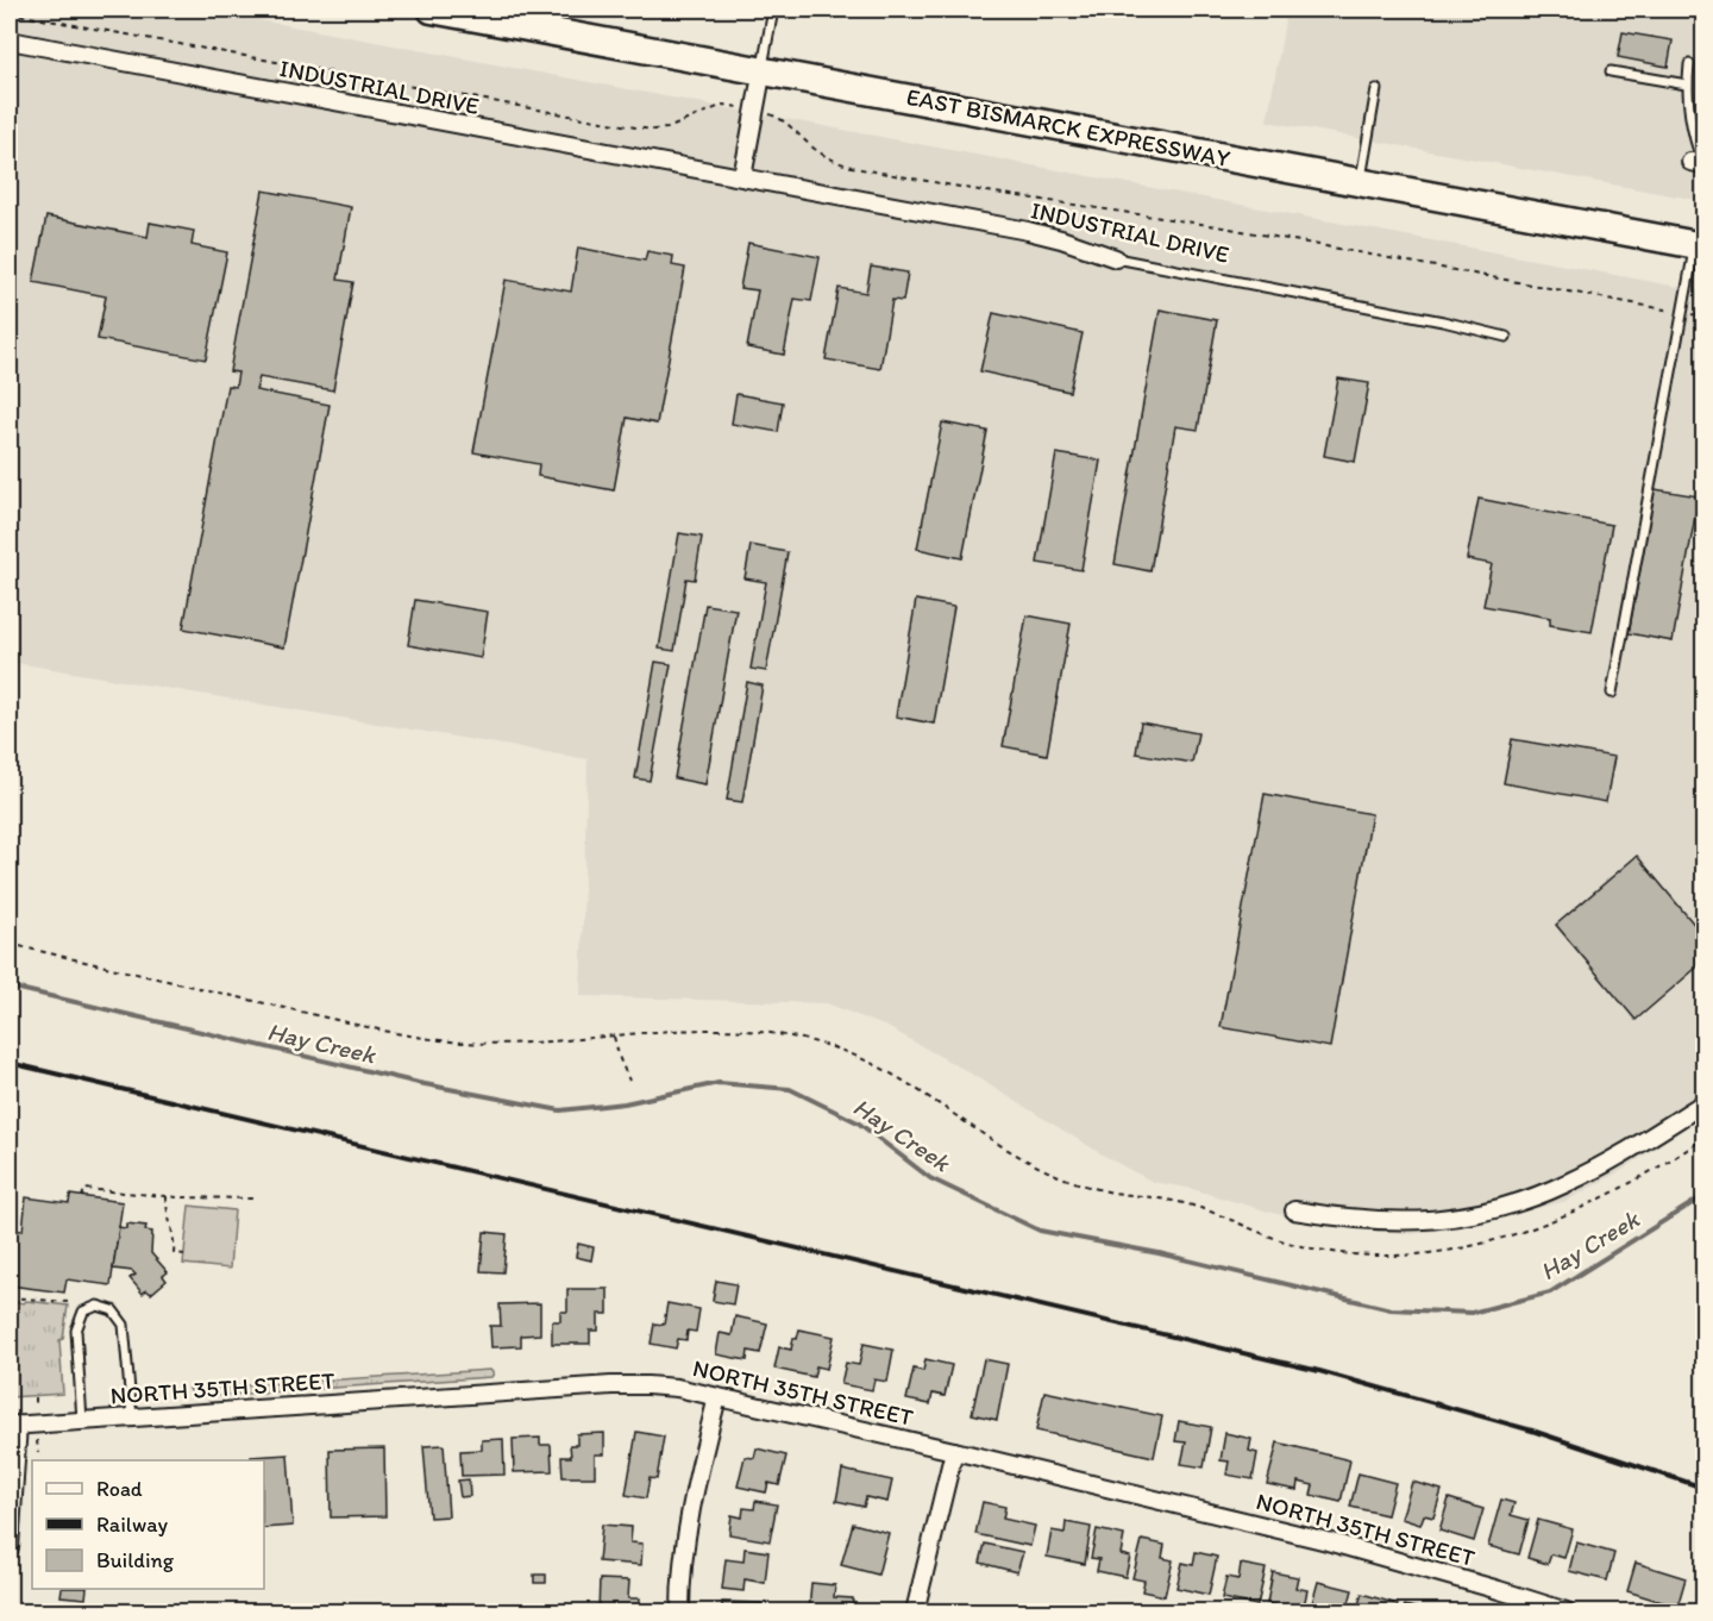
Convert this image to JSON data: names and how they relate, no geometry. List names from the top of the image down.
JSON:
{
  "streets": {
    "main road": ["EAST BISMARCK EXPRESSWAY"],
    "street": ["INDUSTRIAL DRIVE", "NORTH 35TH STREET"]
  },
  "water": ["Hay Creek"],
  "legend": ["Road", "Railway", "Building"]
}
